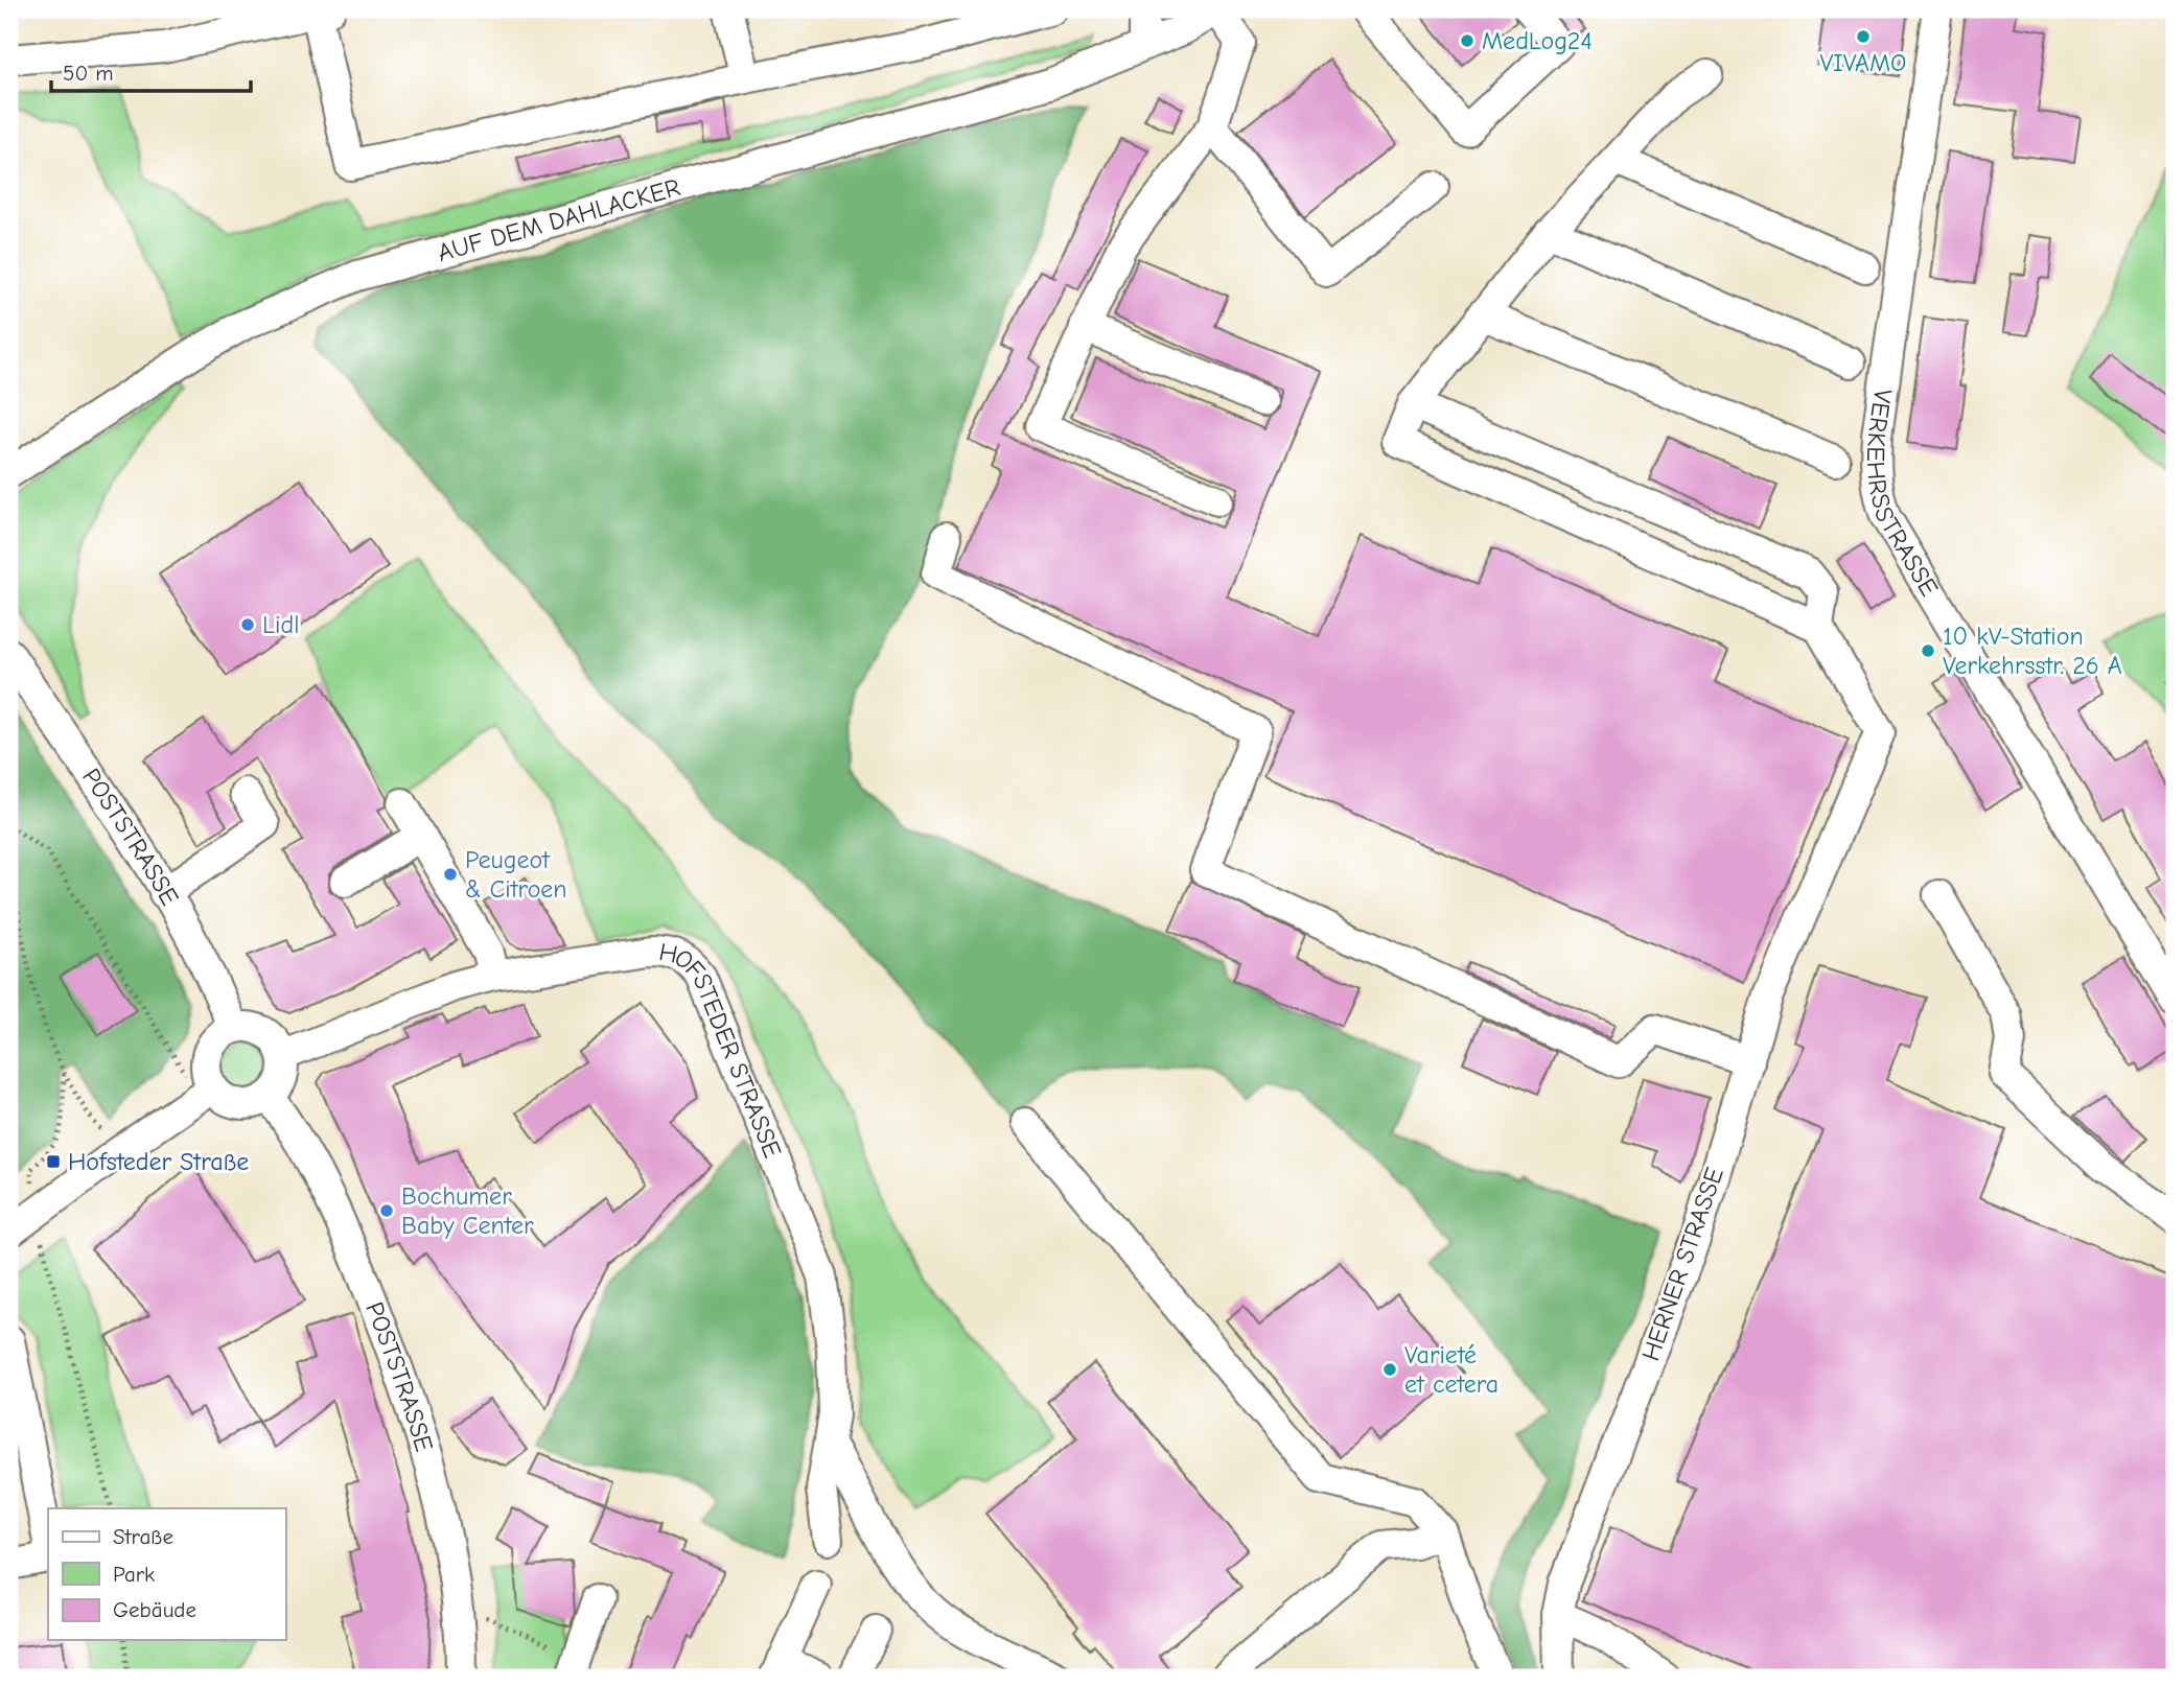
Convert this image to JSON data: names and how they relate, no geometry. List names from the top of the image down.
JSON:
{
  "streets": {
    "street": [
      "AUF DEM DAHLACKER",
      "VERKEHRSSTRASSE",
      "POSTSTRASSE",
      "HOFSTEDER STRASSE",
      "HERNER STRASSE"
    ]
  },
  "crossings": [
    ["POSTSTRASSE", "HOFSTEDER STRASSE"]
  ],
  "places": {
    "other": [
      "VIVAMO",
      "MedLog24",
      "Lidl",
      "10 kV-Station Verkehrsstr. 26 A",
      "Peugeot & Citroen",
      "Bochumer Baby Center",
      "Varieté et cetera"
    ],
    "transit": ["Hofsteder Straße"]
  },
  "legend": ["Straße", "Park", "Gebäude"],
  "scale_bar": "50 m"
}
